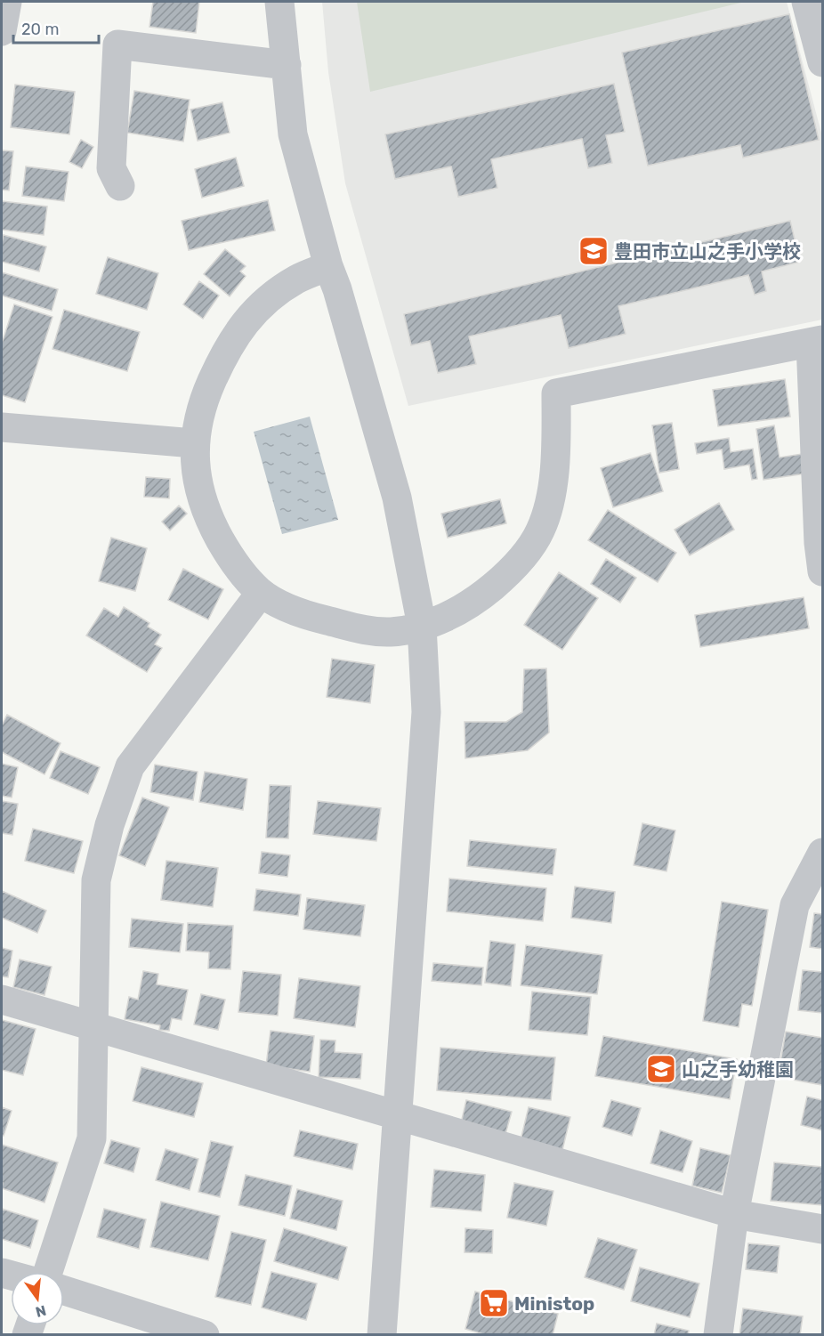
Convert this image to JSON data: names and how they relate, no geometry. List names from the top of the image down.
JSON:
{
  "places": {
    "school or university": ["豊田市立山之手小学校", "山之手幼稚園"],
    "supermarket": ["Ministop"]
  },
  "scale_bar": "20 m",
  "north": "bottom"
}
